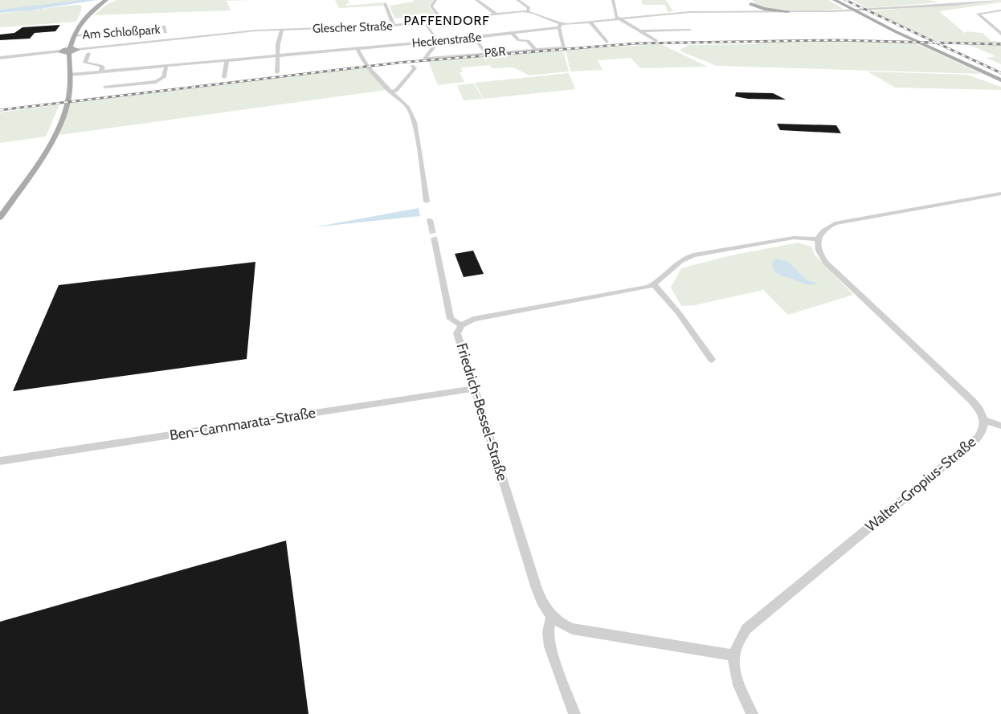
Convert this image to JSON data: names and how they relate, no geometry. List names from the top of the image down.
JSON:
{
  "streets": {
    "street": [
      "Glescher Straße",
      "Am Schloßpark",
      "Heckenstraße",
      "P&R",
      "Friedrich-Bessel-Straße",
      "Ben-Cammarata-Straße",
      "Walter-Gropius-Straße"
    ]
  },
  "crossings": [
    ["Glescher Straße", "Heckenstraße"],
    ["Glescher Straße", "P&R"],
    ["Heckenstraße", "P&R"],
    ["Friedrich-Bessel-Straße", "Ben-Cammarata-Straße"]
  ],
  "districts": ["PAFFENDORF"]
}
